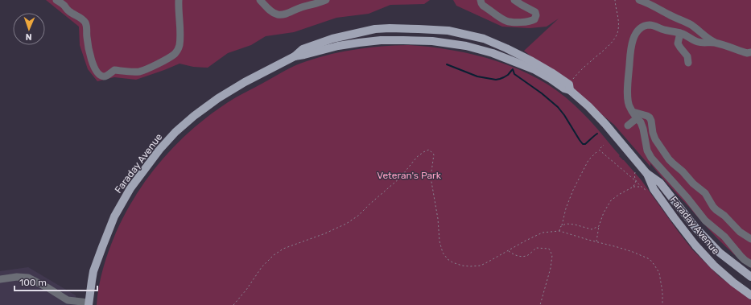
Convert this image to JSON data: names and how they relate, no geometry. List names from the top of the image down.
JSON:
{
  "streets": {
    "main road": ["Faraday Avenue"]
  },
  "parks": ["Veteran's Park"],
  "scale_bar": "100 m",
  "north": "bottom"
}
